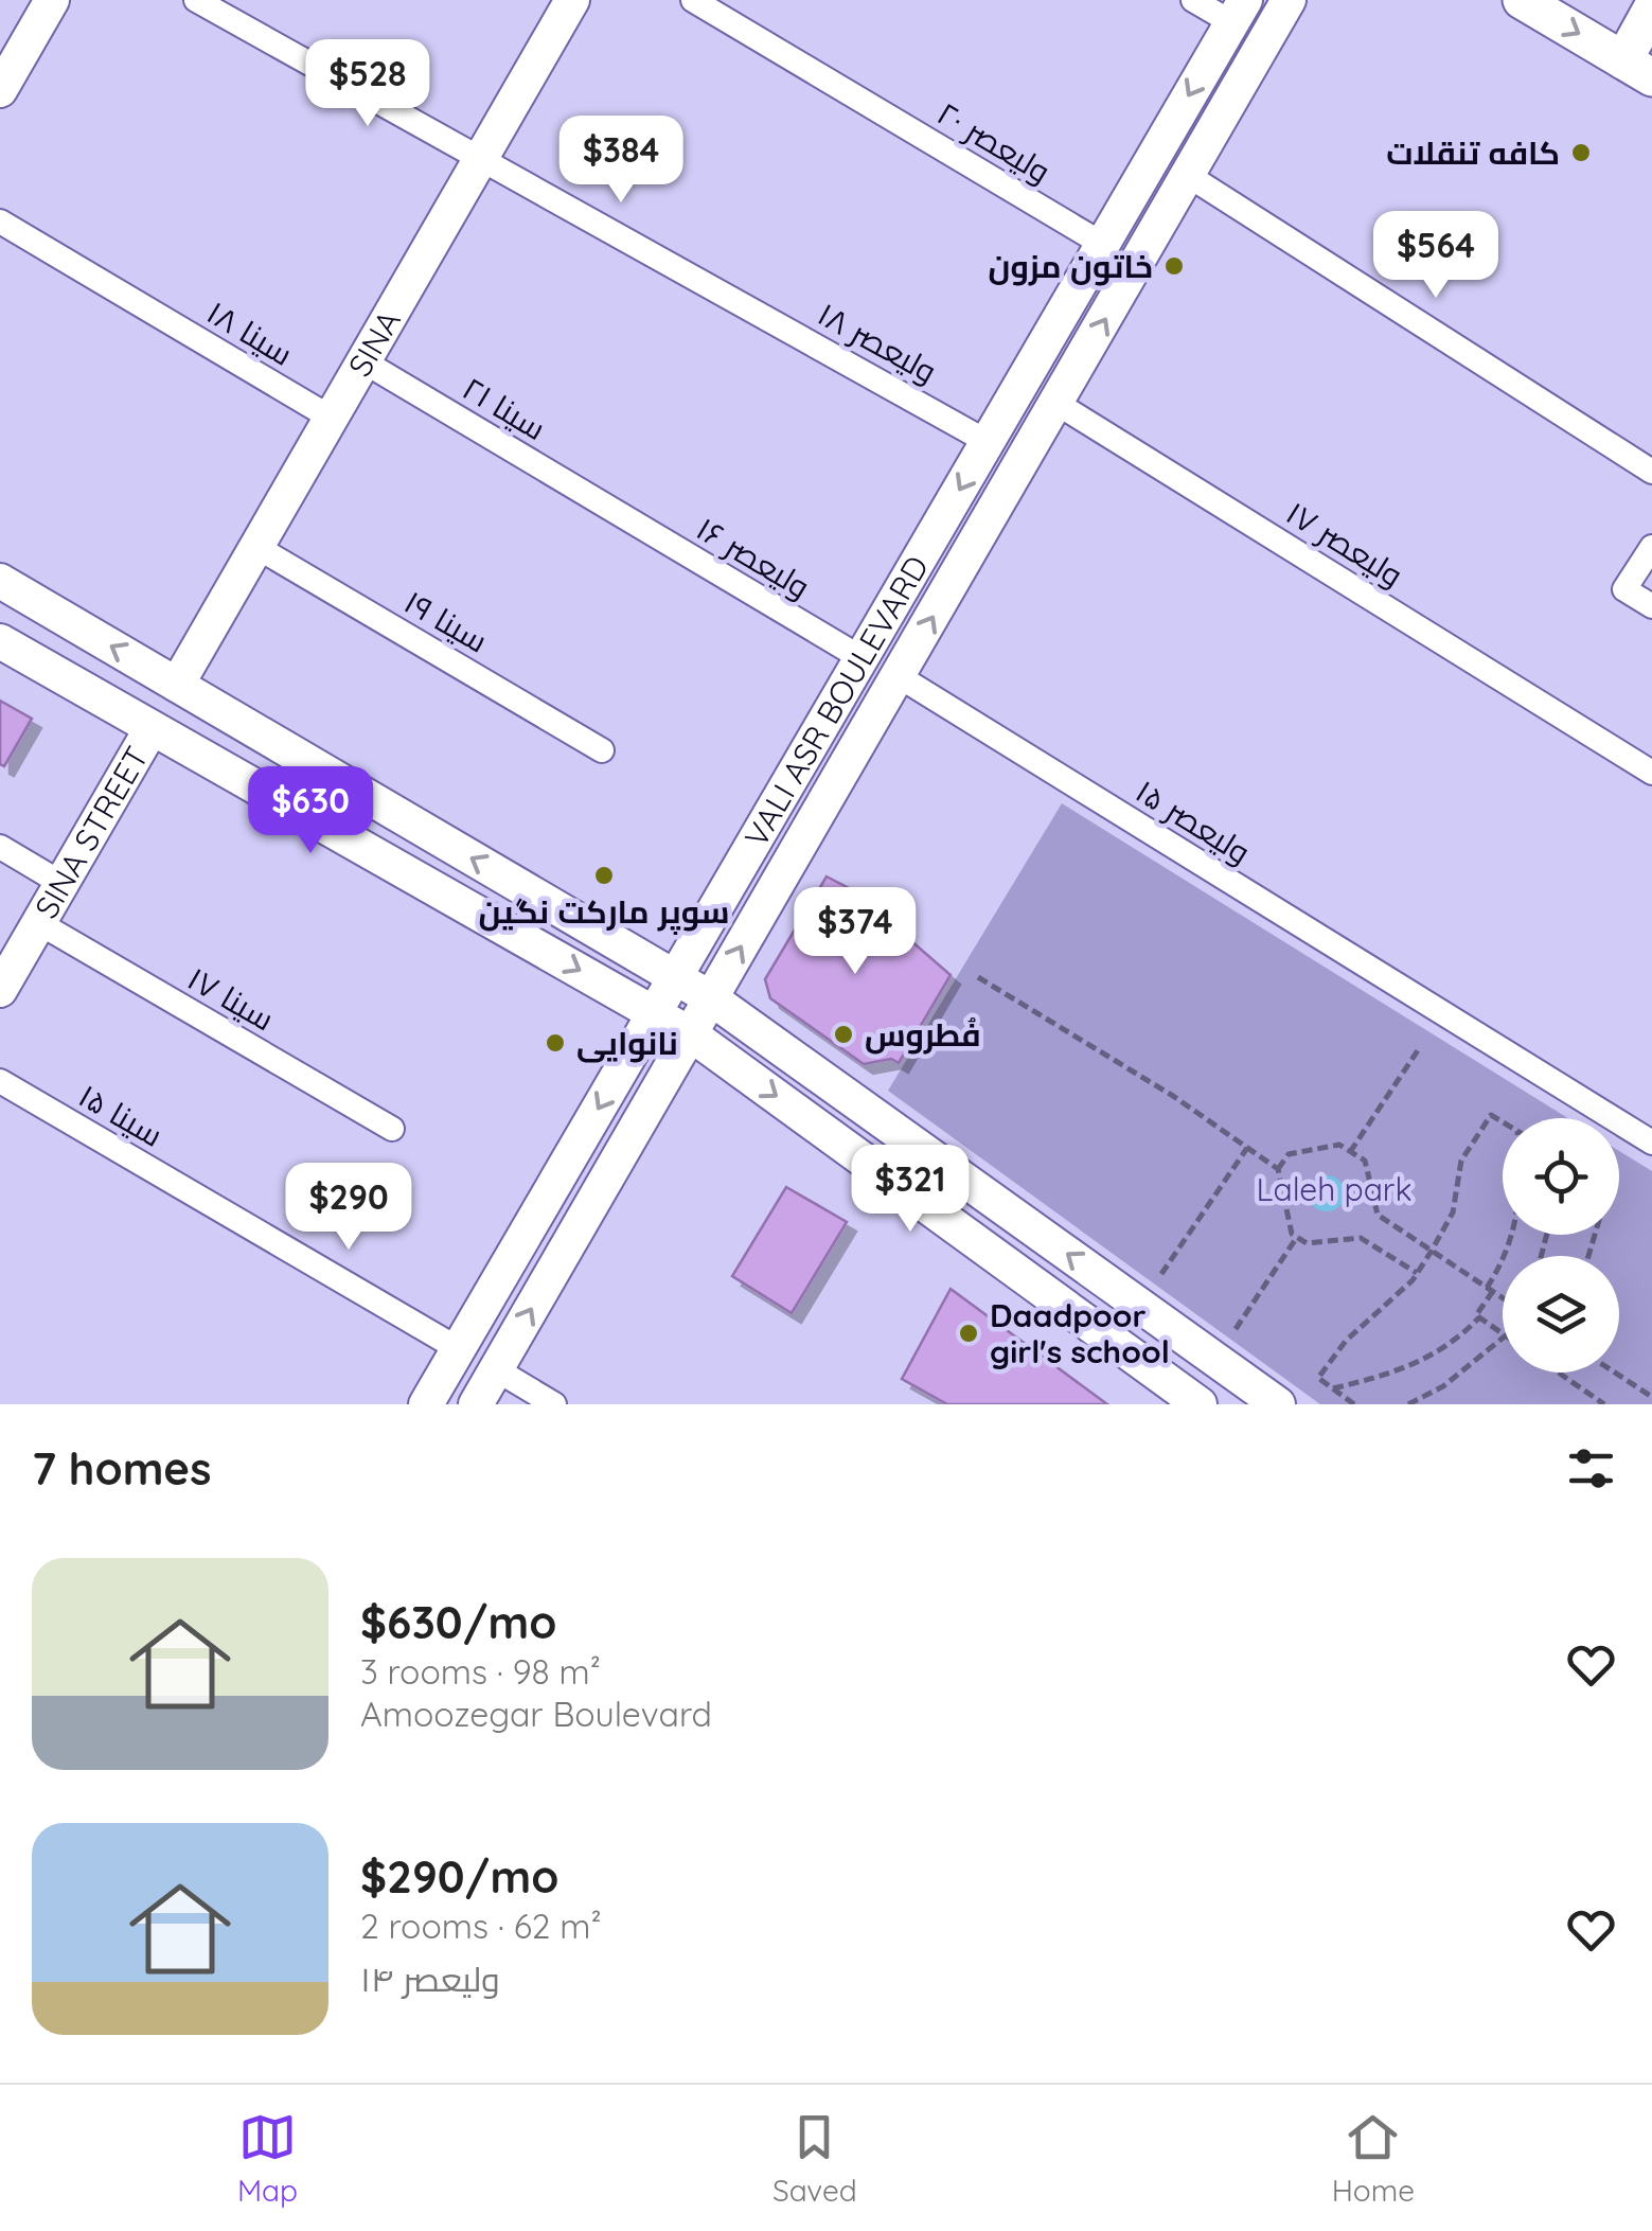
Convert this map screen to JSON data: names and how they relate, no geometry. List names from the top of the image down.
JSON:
{
  "streets": {
    "main road": ["SINA", "VALI ASR BOULEVARD", "SINA STREET"],
    "street": [
      "ولیعصر ۲۰",
      "سینا ۱۸",
      "ولیعصر ۱۸",
      "سینا ۲۱",
      "ولیعصر ۱۷",
      "ولیعصر ۱۶",
      "سینا ۱۹",
      "ولیعصر ۱۵",
      "سینا ۱۷",
      "سینا ۱۵"
    ]
  },
  "crossings": [
    ["ولیعصر ۲۰", "VALI ASR BOULEVARD"],
    ["سینا ۱۸", "SINA"],
    ["SINA", "ولیعصر ۱۸"],
    ["SINA", "سینا ۲۱"],
    ["SINA", "سینا ۱۹"],
    ["ولیعصر ۱۸", "VALI ASR BOULEVARD"],
    ["سینا ۲۱", "ولیعصر ۱۶"],
    ["ولیعصر ۱۷", "VALI ASR BOULEVARD"],
    ["ولیعصر ۱۶", "VALI ASR BOULEVARD"],
    ["VALI ASR BOULEVARD", "ولیعصر ۱۵"],
    ["VALI ASR BOULEVARD", "سینا ۱۵"],
    ["SINA STREET", "سینا ۱۷"]
  ],
  "parks": ["Laleh park"],
  "places": [
    "کافه تنقلات",
    "خاتون مزون",
    "سوپر مارکت نگین",
    "فُطروس",
    "نانوایی",
    "Daadpoor girl's school"
  ],
  "page": {
    "price": [
      "$528",
      "$384",
      "$564",
      "$630",
      "$374",
      "$321",
      "$290"
    ],
    "heading": "7 homes",
    "list": [
      {
        "name": "$630/mo",
        "note": "3 rooms · 98 m² · Amoozegar Boulevard"
      },
      {
        "name": "$290/mo",
        "note": "2 rooms · 62 m² · ولیعصر ۱۴"
      }
    ],
    "tabs": ["Map", "Saved", "Home"]
  }
}
